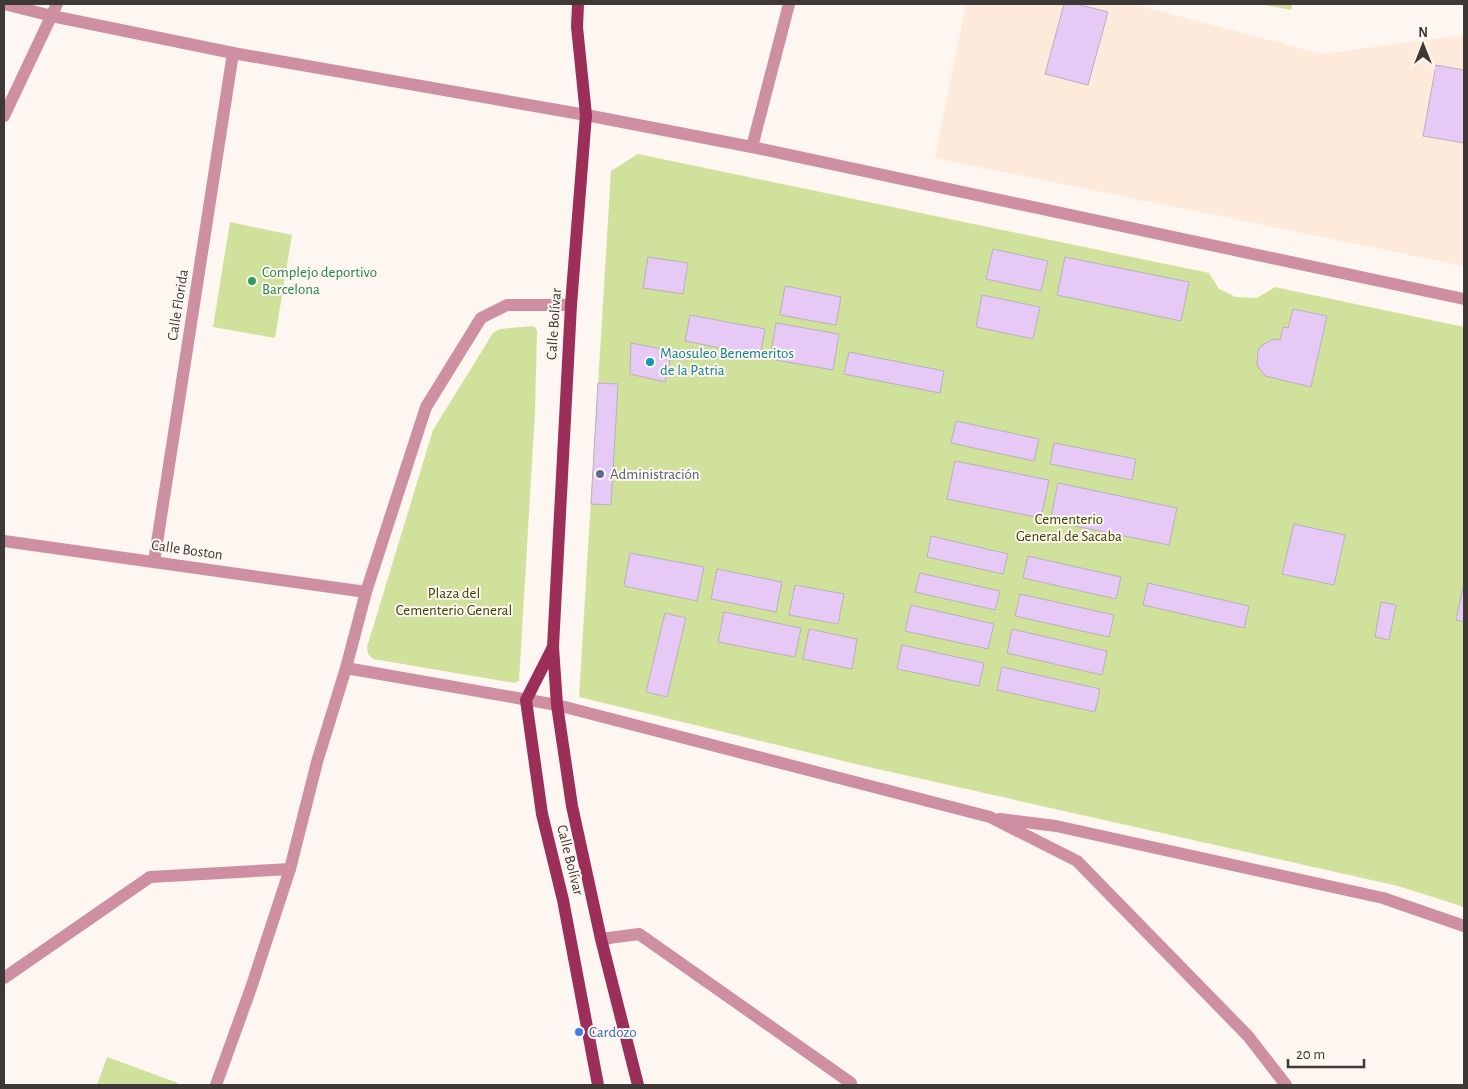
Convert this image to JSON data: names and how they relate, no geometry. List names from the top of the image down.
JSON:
{
  "streets": {
    "main road": ["Calle Bolívar"],
    "street": ["Calle Florida", "Calle Boston"]
  },
  "crossings": [
    ["Calle Florida", "Calle Boston"]
  ],
  "parks": ["Cementerio General de Sacaba", "Plaza del Cementerio General"],
  "places": [
    "Complejo deportivo Barcelona",
    "Maosuleo Benemeritos de la Patria",
    "Administración",
    "Cardozo"
  ],
  "scale_bar": "20 m",
  "north": "top"
}
